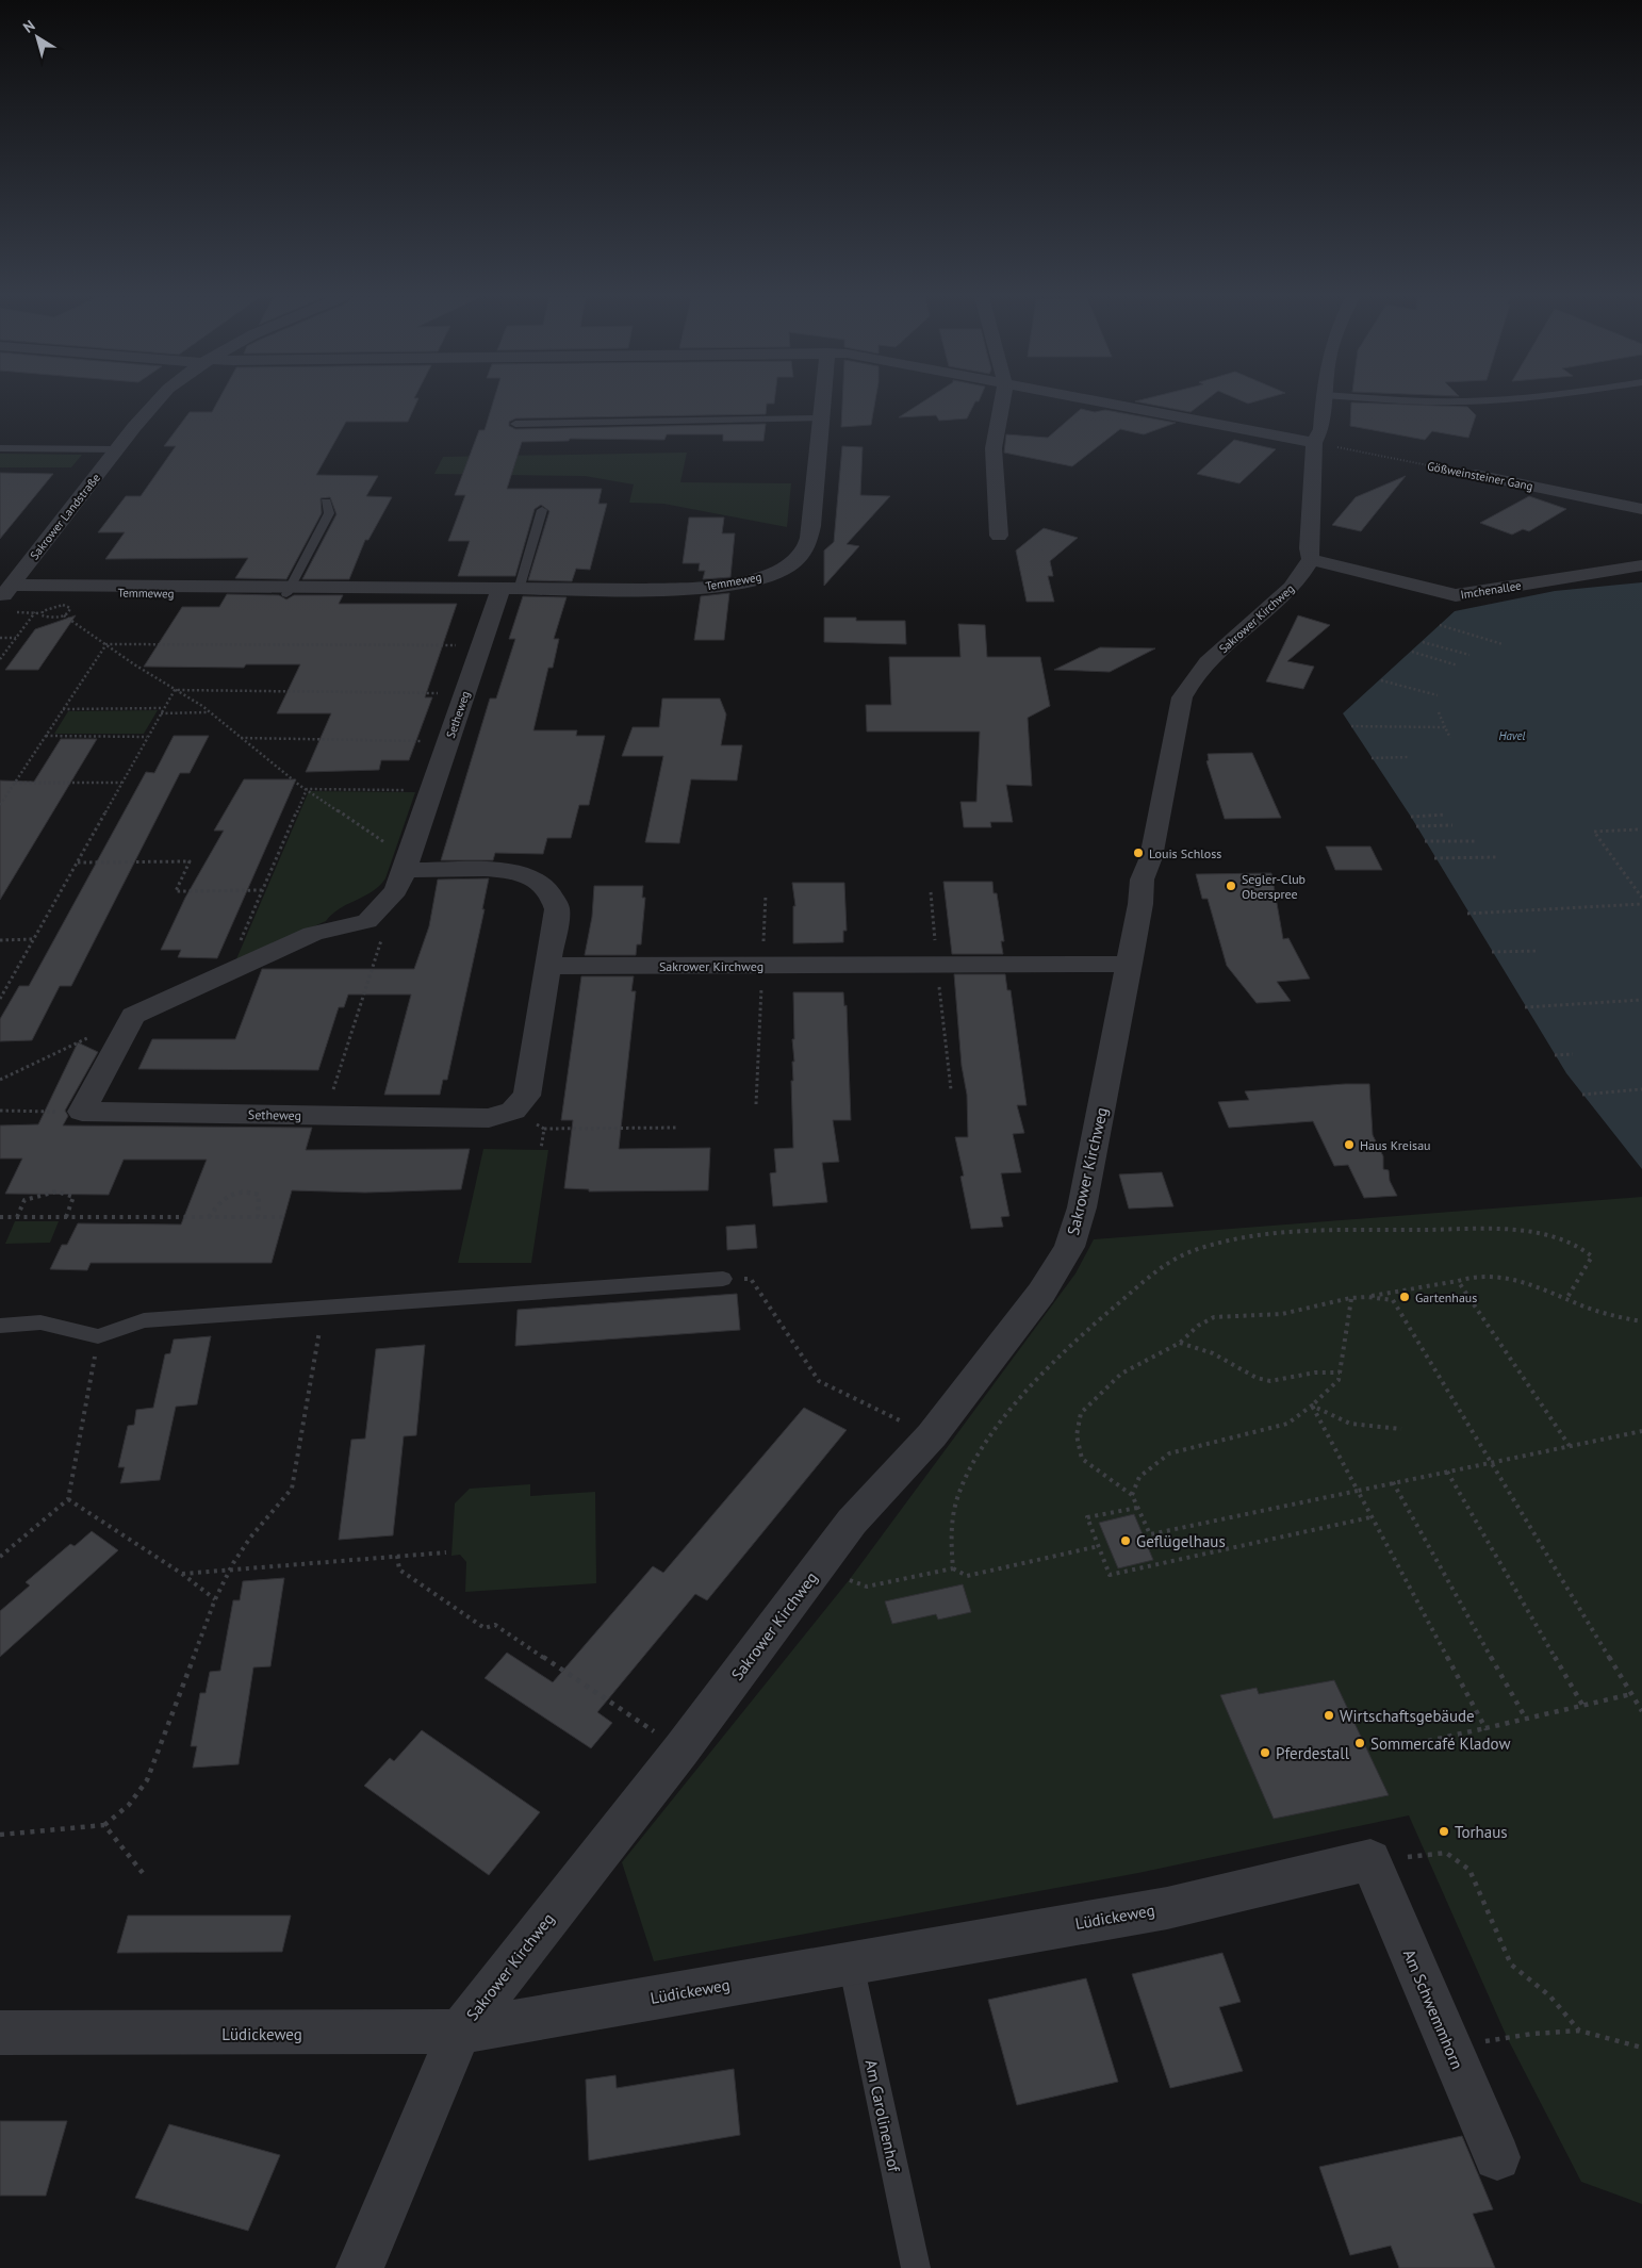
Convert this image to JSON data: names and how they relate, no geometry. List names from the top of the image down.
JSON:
{
  "streets": {
    "street": [
      "Gößweinsteiner Gang",
      "Sakrower Landstraße",
      "Temmeweg",
      "Imchenallee",
      "Sakrower Kirchweg",
      "Setheweg",
      "Lüdickeweg",
      "Am Schwemmhorn"
    ],
    "lane": ["Am Carolinenhof"]
  },
  "crossings": [
    ["Sakrower Landstraße", "Temmeweg"],
    ["Temmeweg", "Setheweg"],
    ["Imchenallee", "Sakrower Kirchweg"],
    ["Sakrower Kirchweg", "Setheweg"],
    ["Sakrower Kirchweg", "Lüdickeweg"],
    ["Lüdickeweg", "Am Schwemmhorn"],
    ["Lüdickeweg", "Am Carolinenhof"]
  ],
  "water": ["Havel"],
  "places": [
    "Louis Schloss",
    "Segler-Club Oberspree",
    "Haus Kreisau",
    "Gartenhaus",
    "Geflügelhaus",
    "Wirtschaftsgebäude",
    "Sommercafé Kladow",
    "Pferdestall",
    "Torhaus"
  ],
  "north": "top left"
}
